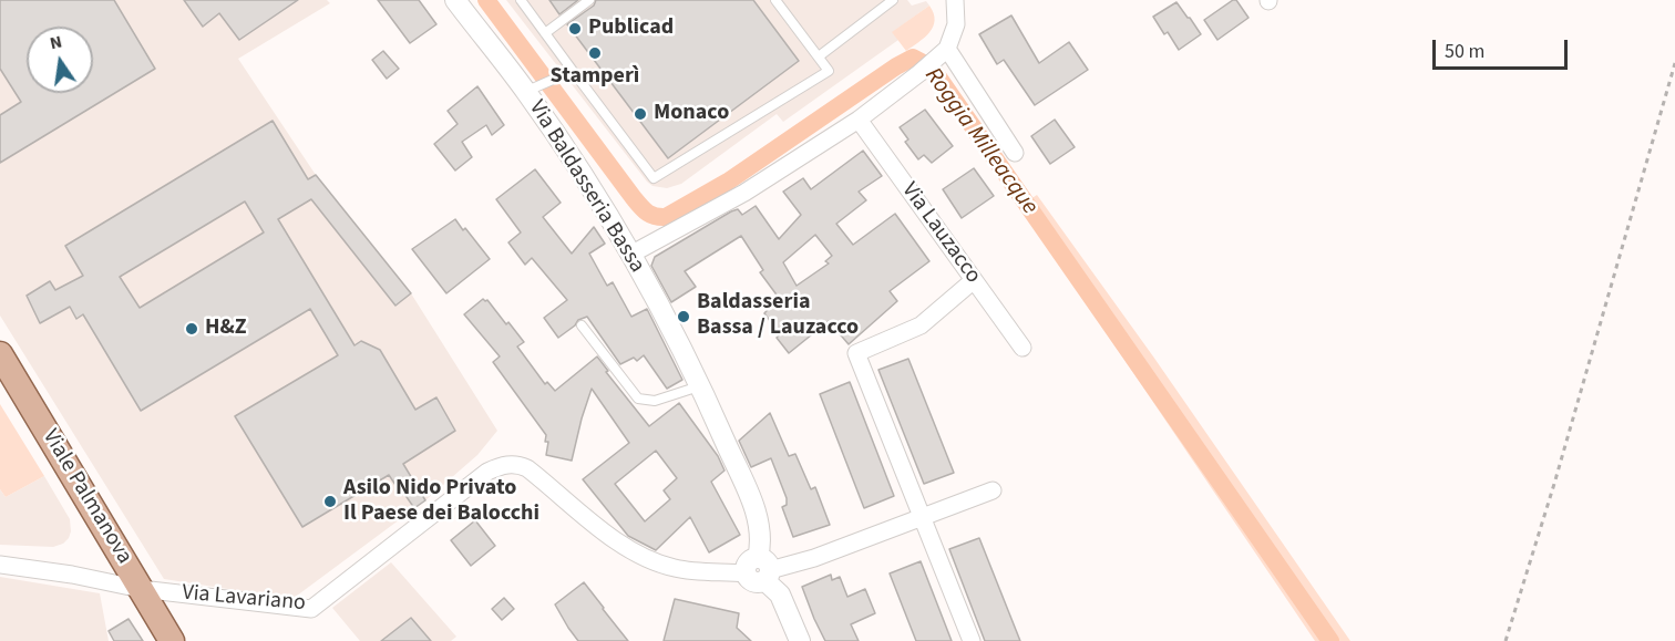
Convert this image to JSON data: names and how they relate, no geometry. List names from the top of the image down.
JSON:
{
  "streets": {
    "main road": ["Viale Palmanova"],
    "street": ["Via Baldasseria Bassa", "Via Lauzacco", "Via Lavariano"]
  },
  "crossings": [
    ["Via Baldasseria Bassa", "Via Lavariano"],
    ["Viale Palmanova", "Via Lavariano"]
  ],
  "water": ["Roggia Milleacque"],
  "places": [
    "Publicad",
    "Stamperì",
    "Monaco",
    "Baldasseria Bassa / Lauzacco",
    "H&Z",
    "Asilo Nido Privato Il Paese dei Balocchi"
  ],
  "scale_bar": "50 m",
  "north": "top"
}
